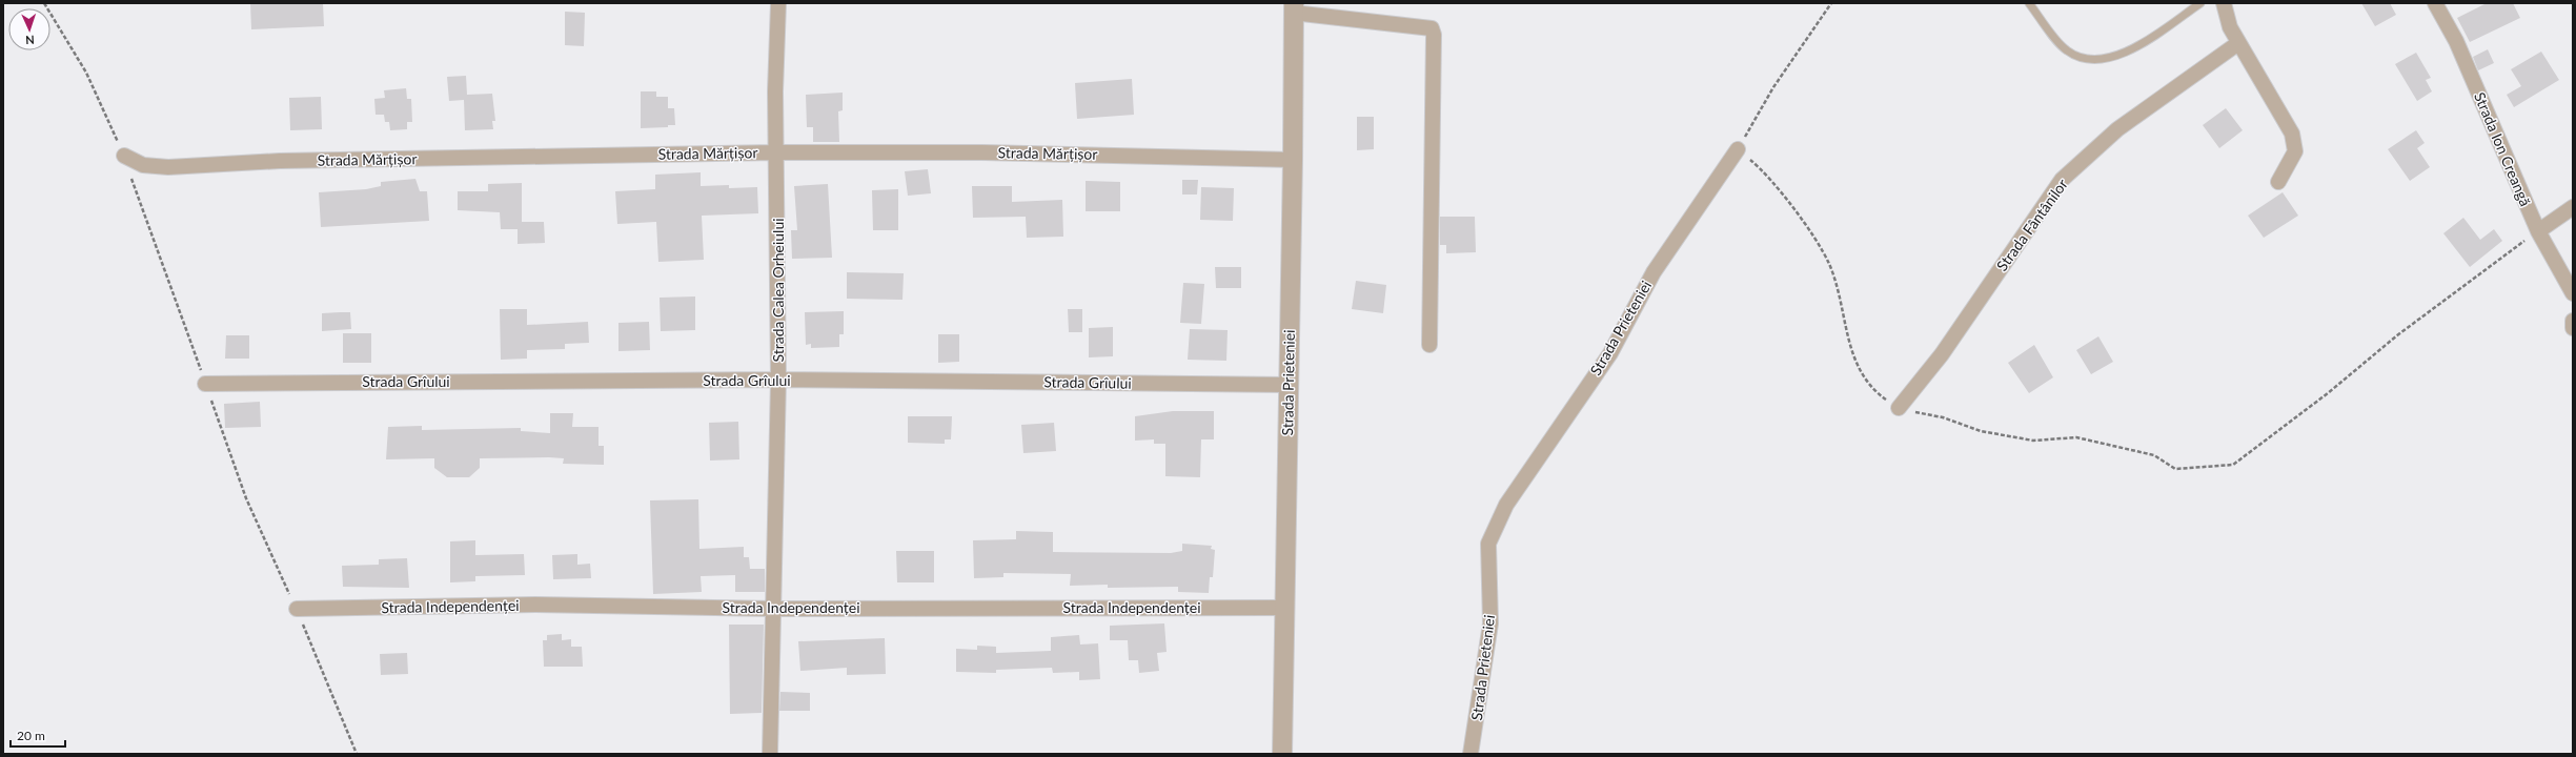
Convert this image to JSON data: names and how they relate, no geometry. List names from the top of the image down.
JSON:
{
  "streets": {
    "street": [
      "Strada Ion Creangă",
      "Strada Mărțișor",
      "Strada Fântânilor",
      "Strada Calea Orheiului",
      "Strada Prieteniei",
      "Strada Grîului",
      "Strada Independenței"
    ]
  },
  "crossings": [
    ["Strada Mărțișor", "Strada Calea Orheiului"],
    ["Strada Mărțișor", "Strada Prieteniei"],
    ["Strada Calea Orheiului", "Strada Grîului"],
    ["Strada Calea Orheiului", "Strada Independenței"],
    ["Strada Prieteniei", "Strada Grîului"],
    ["Strada Prieteniei", "Strada Independenței"]
  ],
  "scale_bar": "20 m",
  "north": "bottom"
}
